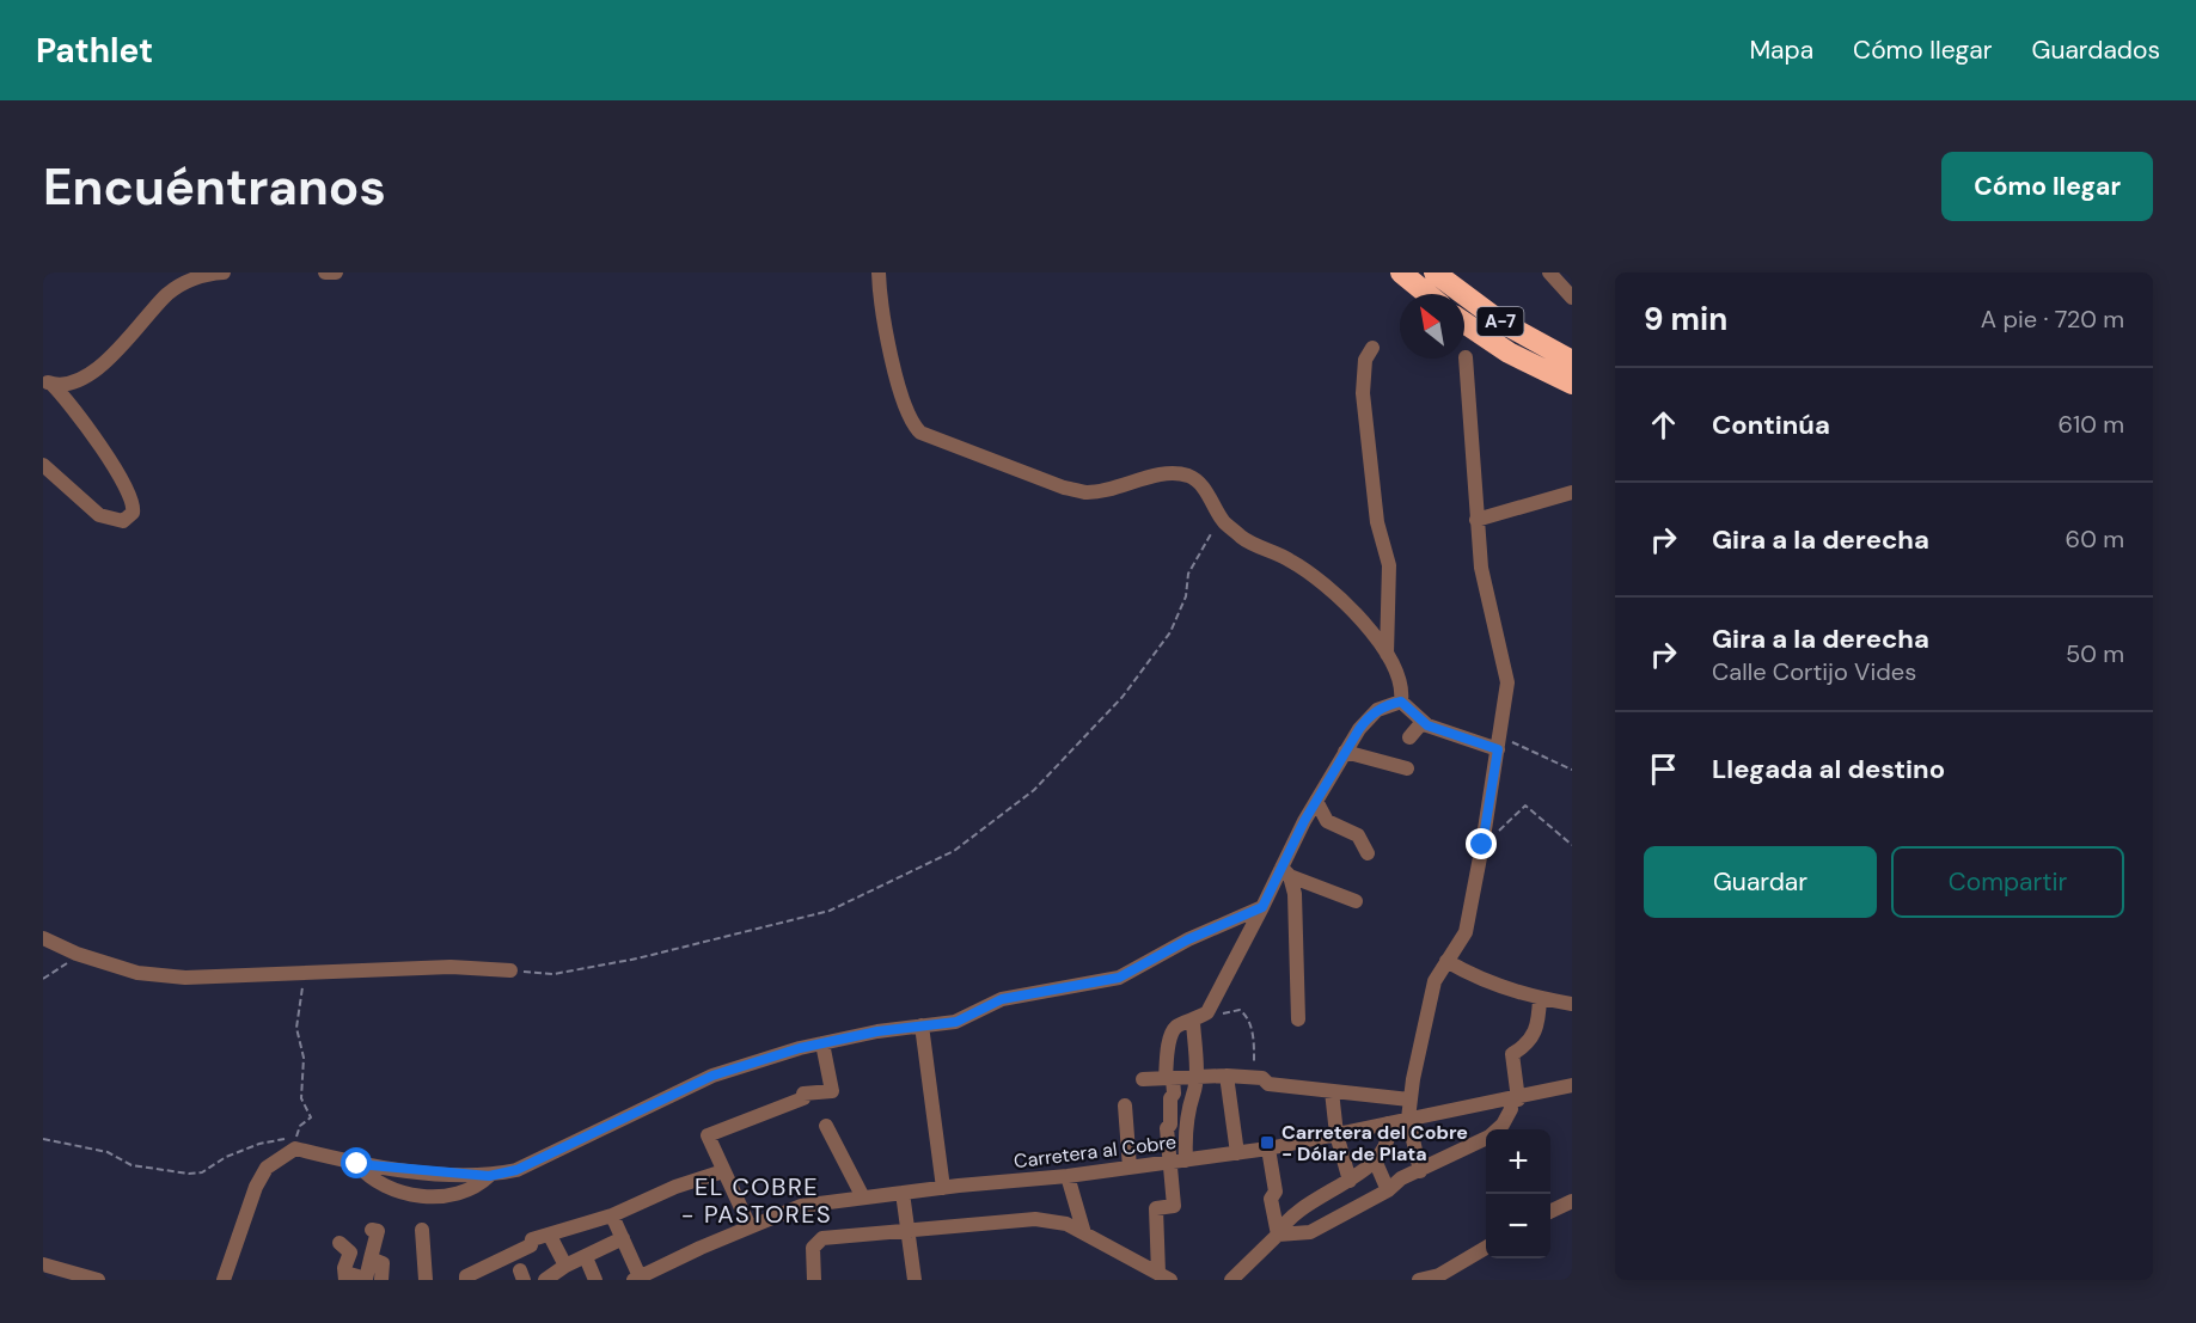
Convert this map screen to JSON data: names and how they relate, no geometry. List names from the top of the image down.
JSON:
{
  "streets": {
    "highway": ["A-7"],
    "street": ["Carretera al Cobre"]
  },
  "districts": ["EL COBRE - PASTORES"],
  "places": {
    "transit": ["Carretera del Cobre - Dólar de Plata"]
  },
  "north": "top left",
  "page": {
    "header": "Pathlet",
    "nav": ["Mapa", "Cómo llegar", "Guardados"],
    "buttons": [
      "Cómo llegar",
      ["Guardar", "Compartir"]
    ],
    "title": "Encuéntranos",
    "heading": ["9 min", "A pie · 720 m"],
    "list": [
      ["Continúa", "610 m"],
      ["Gira a la derecha", "60 m"],
      ["Gira a la derecha", "Calle Cortijo Vides", "50 m"],
      "Llegada al destino"
    ],
    "map_buttons": ["+", "−"]
  }
}
